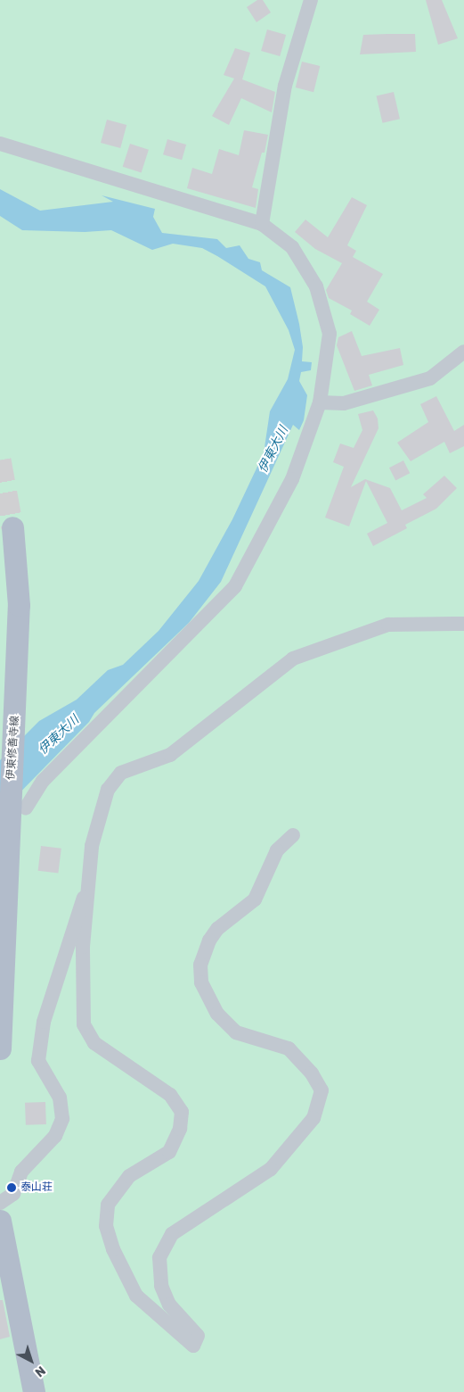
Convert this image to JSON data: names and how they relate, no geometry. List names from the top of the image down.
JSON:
{
  "streets": {
    "main road": ["伊東修善寺線"]
  },
  "water": ["伊東大川"],
  "places": ["泰山荘"],
  "north": "bottom right"
}
